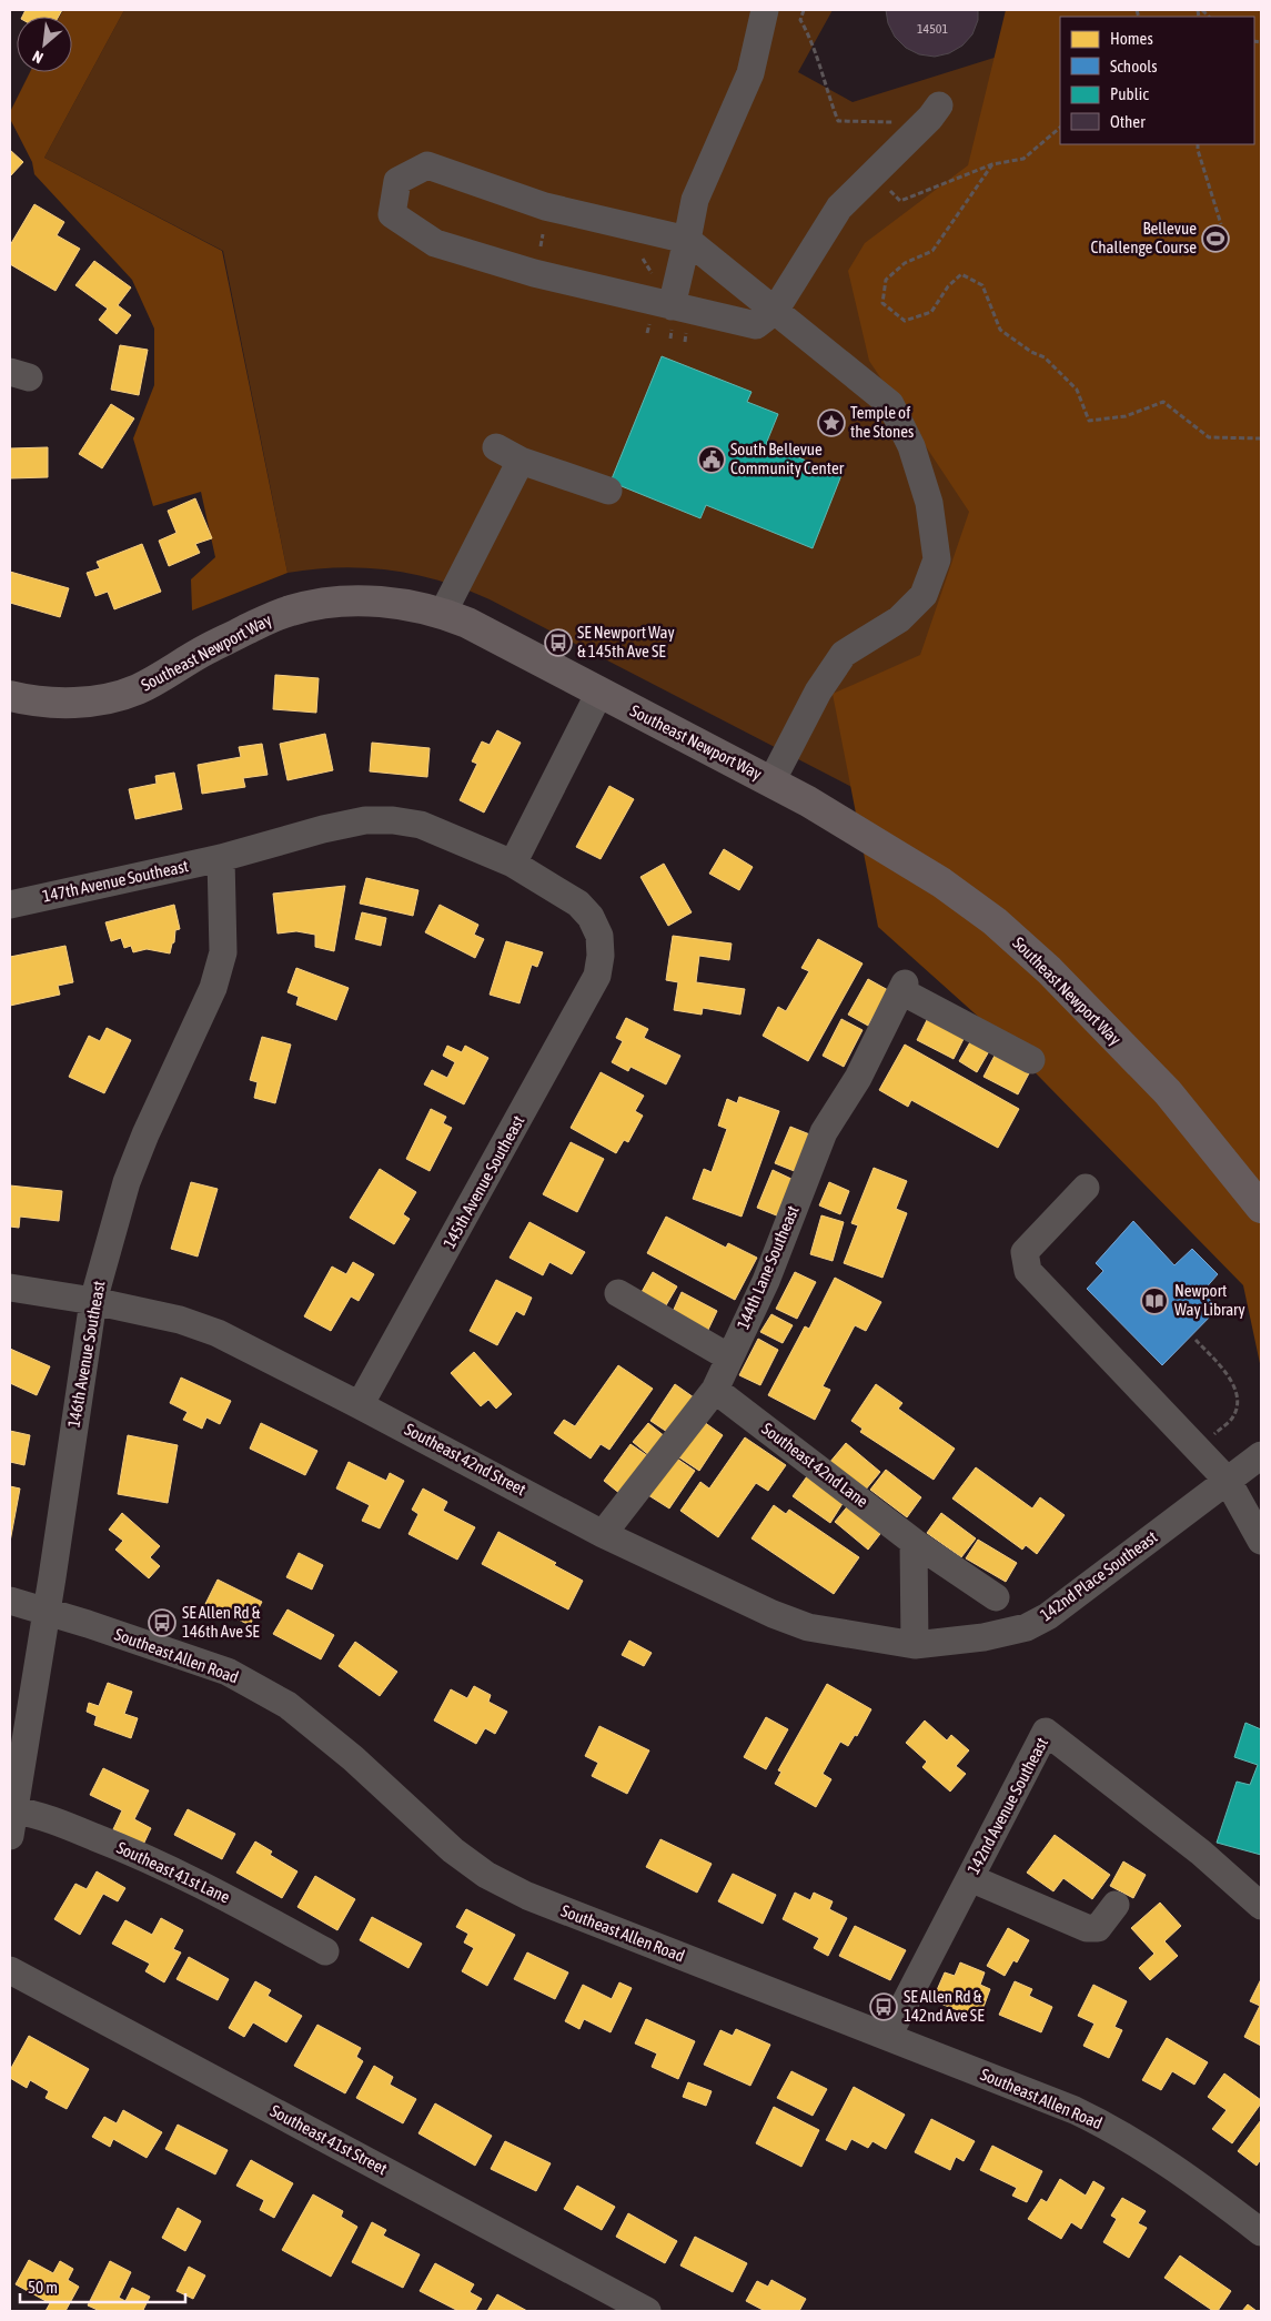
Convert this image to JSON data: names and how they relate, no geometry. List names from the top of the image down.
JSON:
{
  "streets": {
    "main road": ["Southeast Newport Way"],
    "street": [
      "147th Avenue Southeast",
      "145th Avenue Southeast",
      "144th Lane Southeast",
      "146th Avenue Southeast",
      "Southeast 42nd Street",
      "Southeast 42nd Lane",
      "142nd Place Southeast",
      "Southeast Allen Road",
      "142nd Avenue Southeast",
      "Southeast 41st Lane",
      "Southeast 41st Street"
    ]
  },
  "crossings": [
    ["147th Avenue Southeast", "145th Avenue Southeast"],
    ["147th Avenue Southeast", "146th Avenue Southeast"],
    ["145th Avenue Southeast", "Southeast 42nd Street"],
    ["144th Lane Southeast", "Southeast 42nd Street"],
    ["144th Lane Southeast", "Southeast 42nd Lane"],
    ["146th Avenue Southeast", "Southeast 42nd Street"],
    ["146th Avenue Southeast", "Southeast Allen Road"],
    ["146th Avenue Southeast", "Southeast 41st Lane"],
    ["Southeast 42nd Street", "142nd Place Southeast"],
    ["Southeast Allen Road", "142nd Avenue Southeast"]
  ],
  "places": {
    "sports": ["Bellevue Challenge Course"],
    "place": ["Temple of the Stones"],
    "public building": ["South Bellevue Community Center"],
    "bus stop": ["SE Newport Way & 145th Ave SE", "SE Allen Rd & 146th Ave SE", "SE Allen Rd & 142nd Ave SE"],
    "library": ["Newport Way Library"]
  },
  "house_numbers": ["14501"],
  "legend": [
    "Homes",
    "Schools",
    "Public",
    "Other"
  ],
  "scale_bar": "50 m",
  "north": "bottom left"
}
